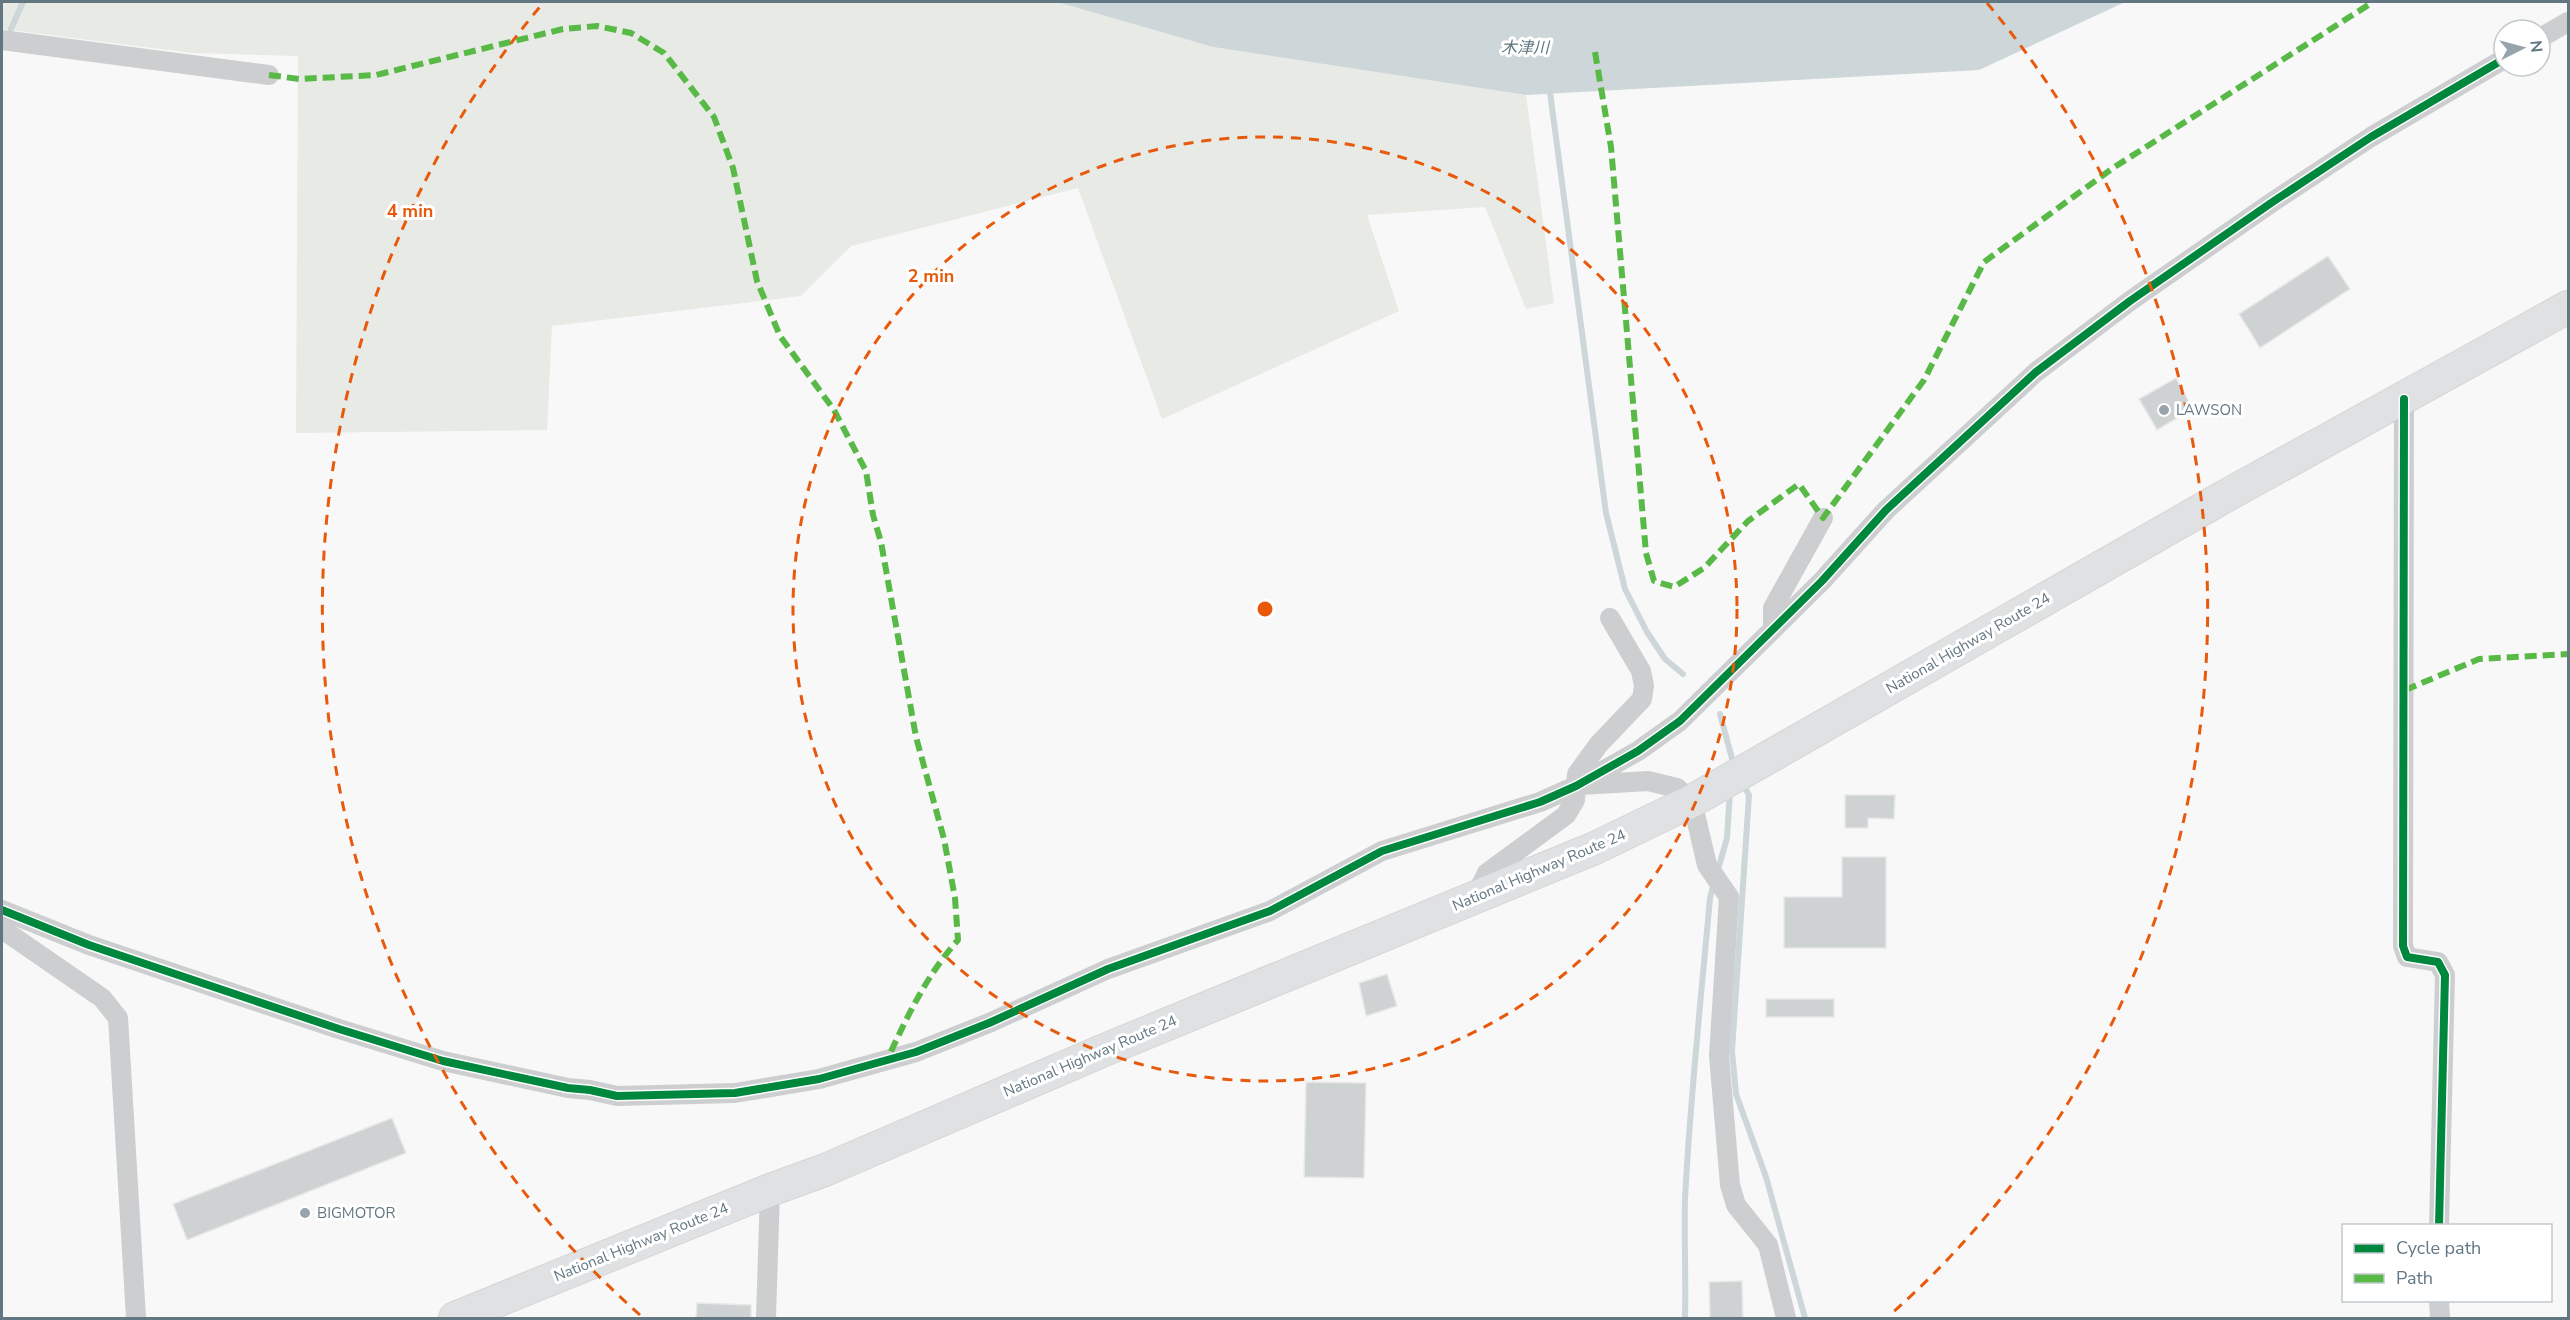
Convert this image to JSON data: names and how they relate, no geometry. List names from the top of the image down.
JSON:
{
  "streets": {
    "highway": ["National Highway Route 24"]
  },
  "water": ["木津川"],
  "places": ["LAWSON", "BIGMOTOR"],
  "legend": ["Cycle path", "Path"],
  "north": "right",
  "rings": ["4 min", "2 min"]
}
